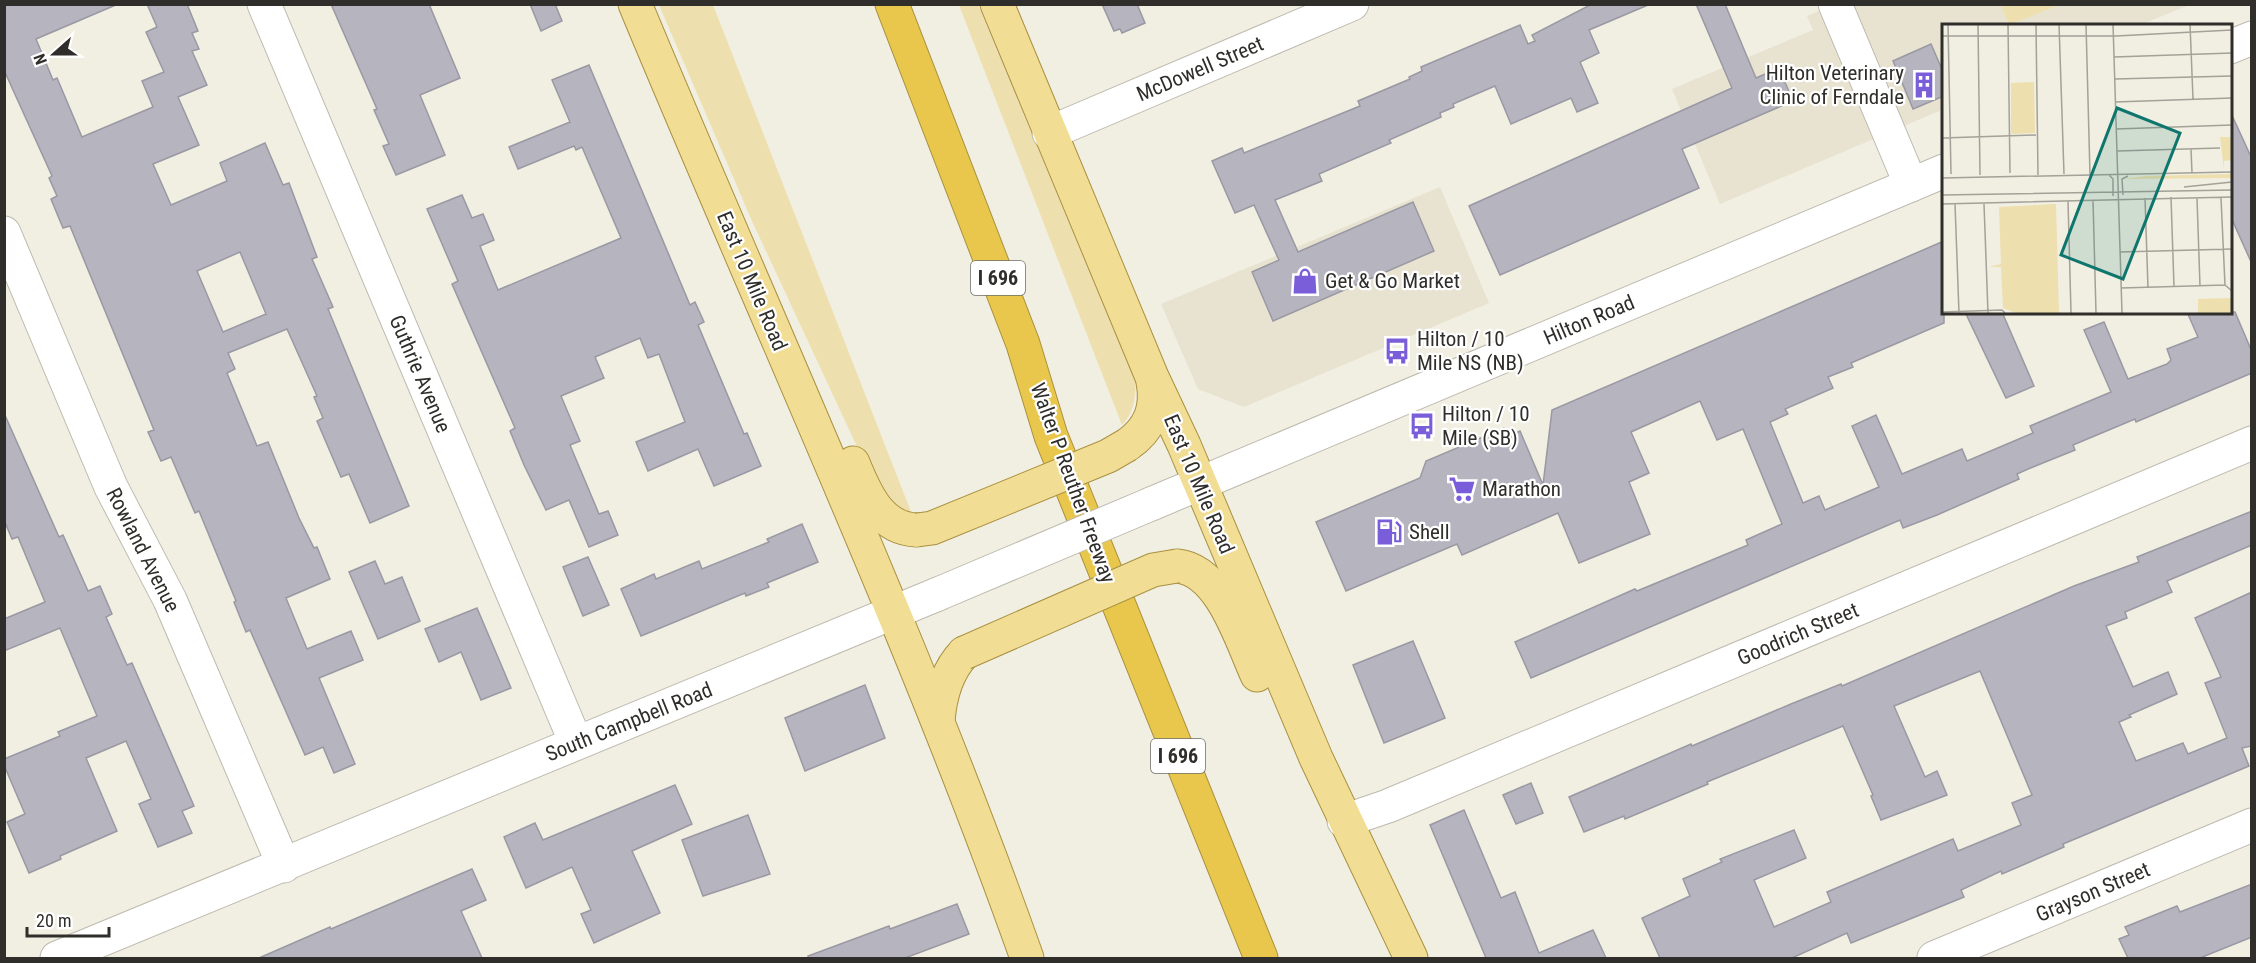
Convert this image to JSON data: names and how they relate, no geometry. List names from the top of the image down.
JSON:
{
  "streets": {
    "highway": ["I 696", "Walter P Reuther Freeway"],
    "main road": ["East 10 Mile Road"],
    "street": [
      "McDowell Street",
      "Hilton Road",
      "Guthrie Avenue",
      "Rowland Avenue",
      "Goodrich Street",
      "South Campbell Road",
      "Grayson Street"
    ]
  },
  "crossings": [
    ["McDowell Street", "East 10 Mile Road"],
    ["East 10 Mile Road", "Hilton Road"],
    ["East 10 Mile Road", "Goodrich Street"],
    ["East 10 Mile Road", "South Campbell Road"],
    ["Hilton Road", "South Campbell Road"],
    ["Guthrie Avenue", "South Campbell Road"],
    ["Rowland Avenue", "South Campbell Road"]
  ],
  "places": {
    "building": ["Hilton Veterinary Clinic of Ferndale"],
    "shop": ["Get & Go Market"],
    "bus stop": ["Hilton / 10 Mile NS (NB)", "Hilton / 10 Mile (SB)"],
    "supermarket": ["Marathon"],
    "fuel station": ["Shell"]
  },
  "scale_bar": "20 m",
  "north": "left"
}
